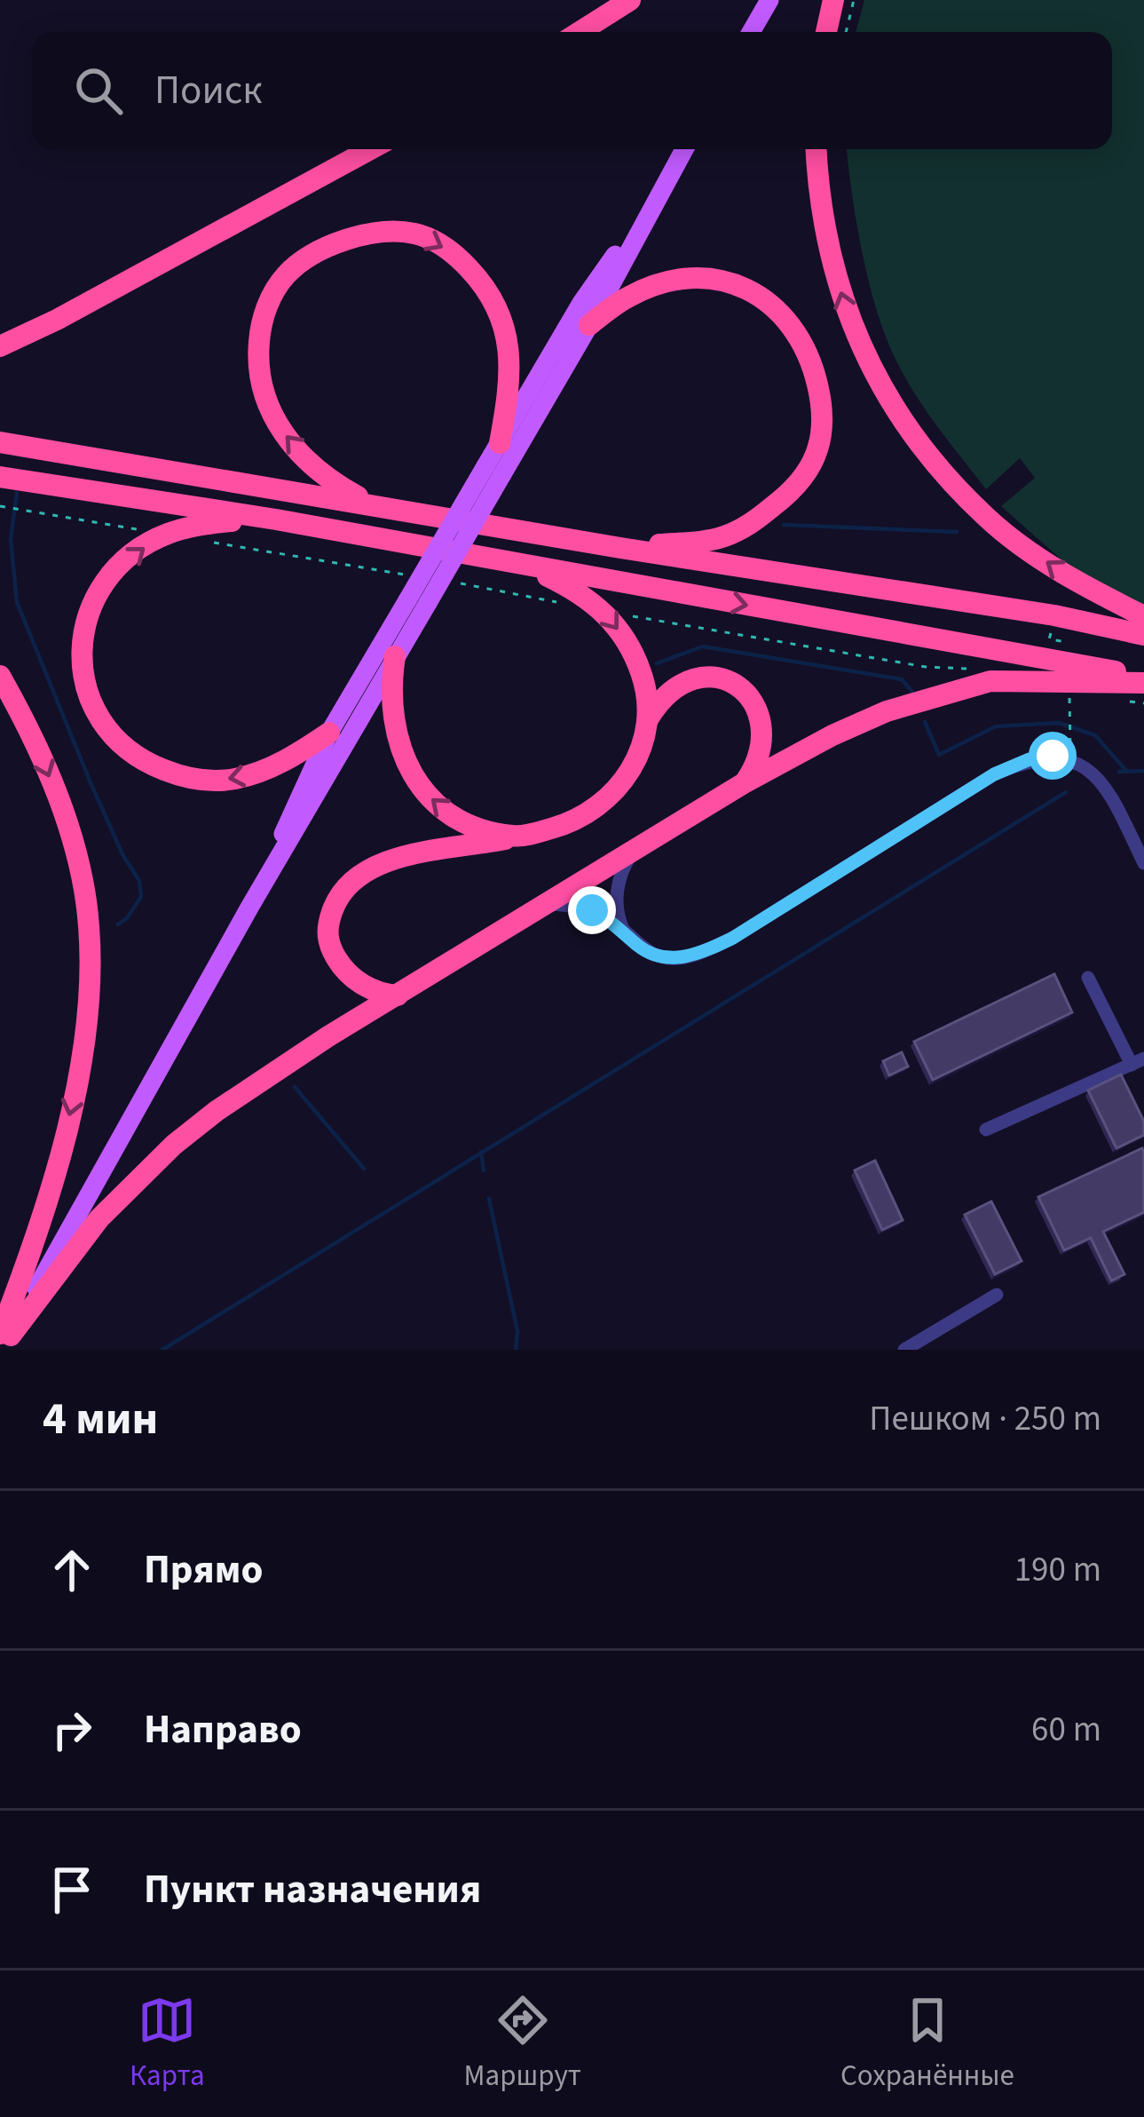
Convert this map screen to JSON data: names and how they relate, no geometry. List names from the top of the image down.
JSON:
{
  "page": {
    "search": "Поиск",
    "heading": ["4 мин", "Пешком · 250 m"],
    "list": [
      ["Прямо", "190 m"],
      ["Направо", "60 m"],
      "Пункт назначения"
    ],
    "nav": ["Карта", "Маршрут", "Сохранённые"]
  }
}
